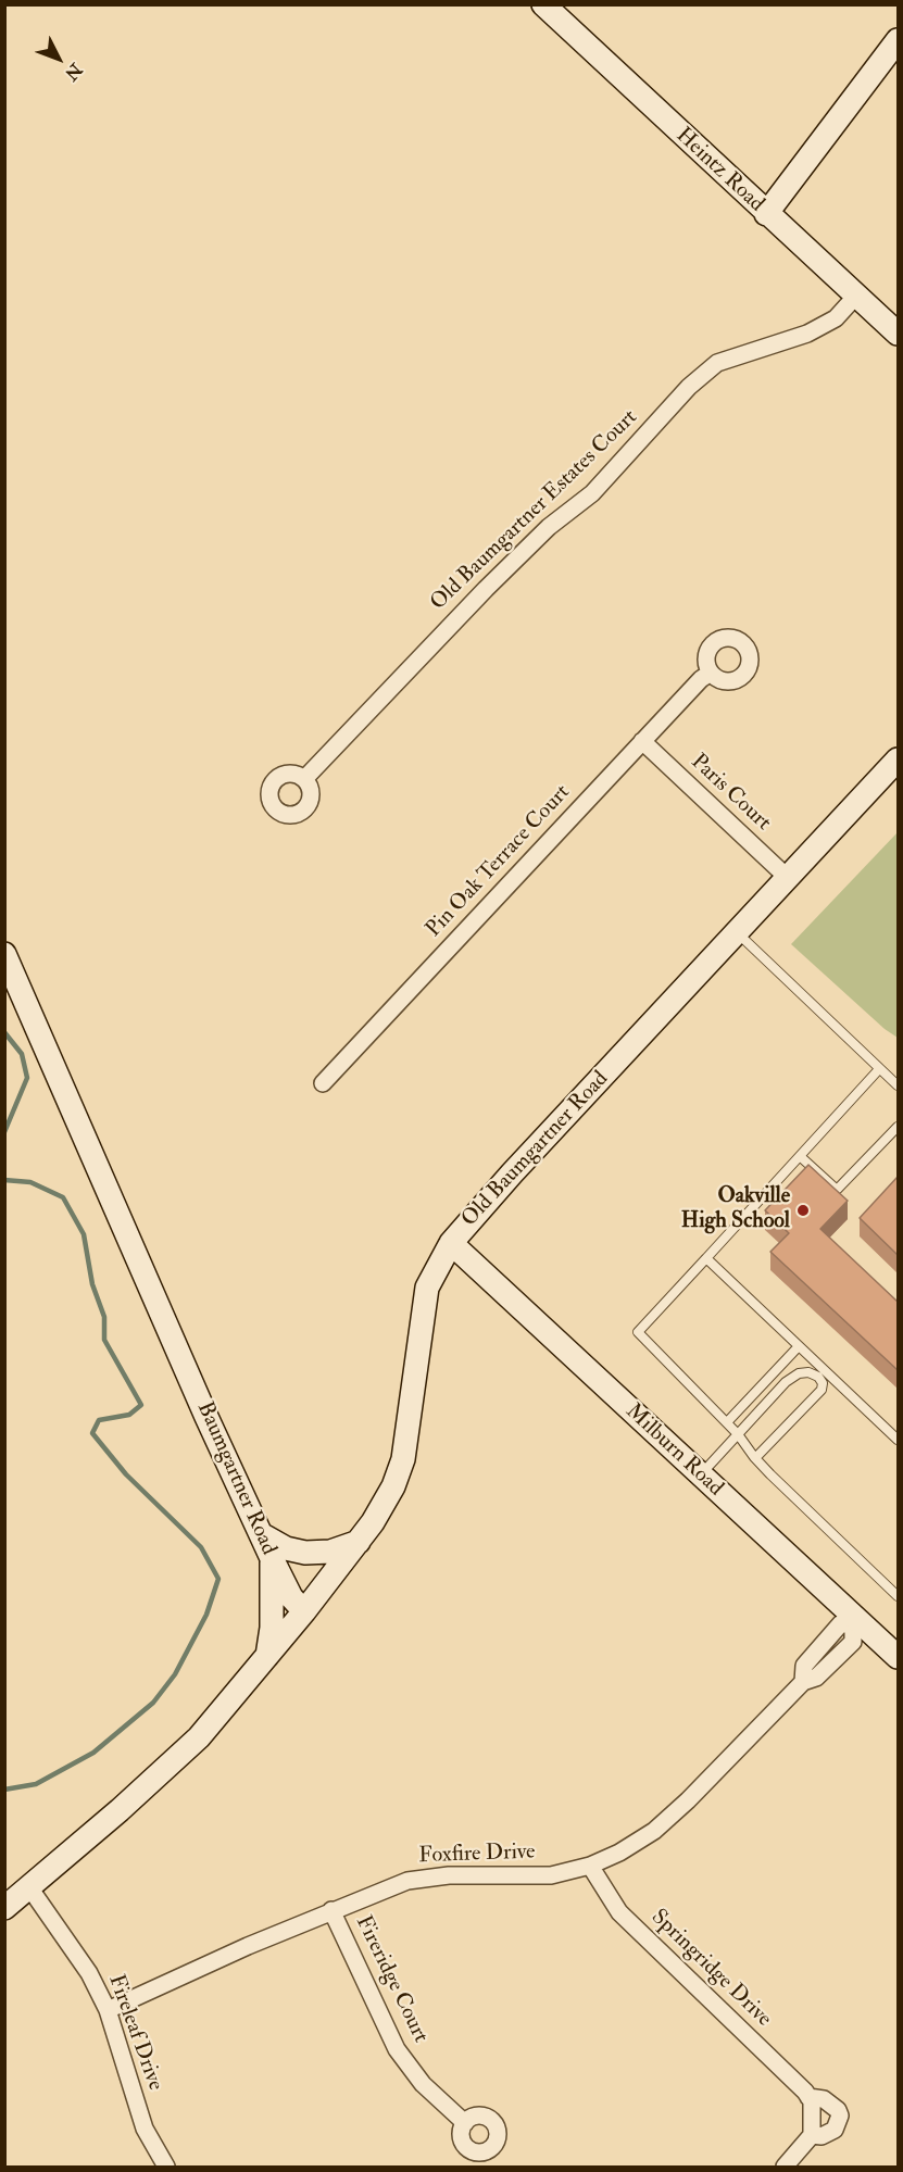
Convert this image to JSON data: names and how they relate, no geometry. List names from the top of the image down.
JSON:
{
  "streets": {
    "street": [
      "Heintz Road",
      "Old Baumgartner Estates Court",
      "Paris Court",
      "Pin Oak Terrace Court",
      "Old Baumgartner Road",
      "Milburn Road",
      "Baumgartner Road",
      "Foxfire Drive",
      "Springridge Drive",
      "Fireridge Court",
      "Fireleaf Drive"
    ]
  },
  "crossings": [
    ["Heintz Road", "Old Baumgartner Estates Court"],
    ["Paris Court", "Pin Oak Terrace Court"],
    ["Paris Court", "Old Baumgartner Road"],
    ["Old Baumgartner Road", "Milburn Road"],
    ["Old Baumgartner Road", "Baumgartner Road"],
    ["Milburn Road", "Foxfire Drive"],
    ["Foxfire Drive", "Springridge Drive"],
    ["Foxfire Drive", "Fireridge Court"],
    ["Foxfire Drive", "Fireleaf Drive"]
  ],
  "places": ["Oakville High School"],
  "north": "bottom right"
}
